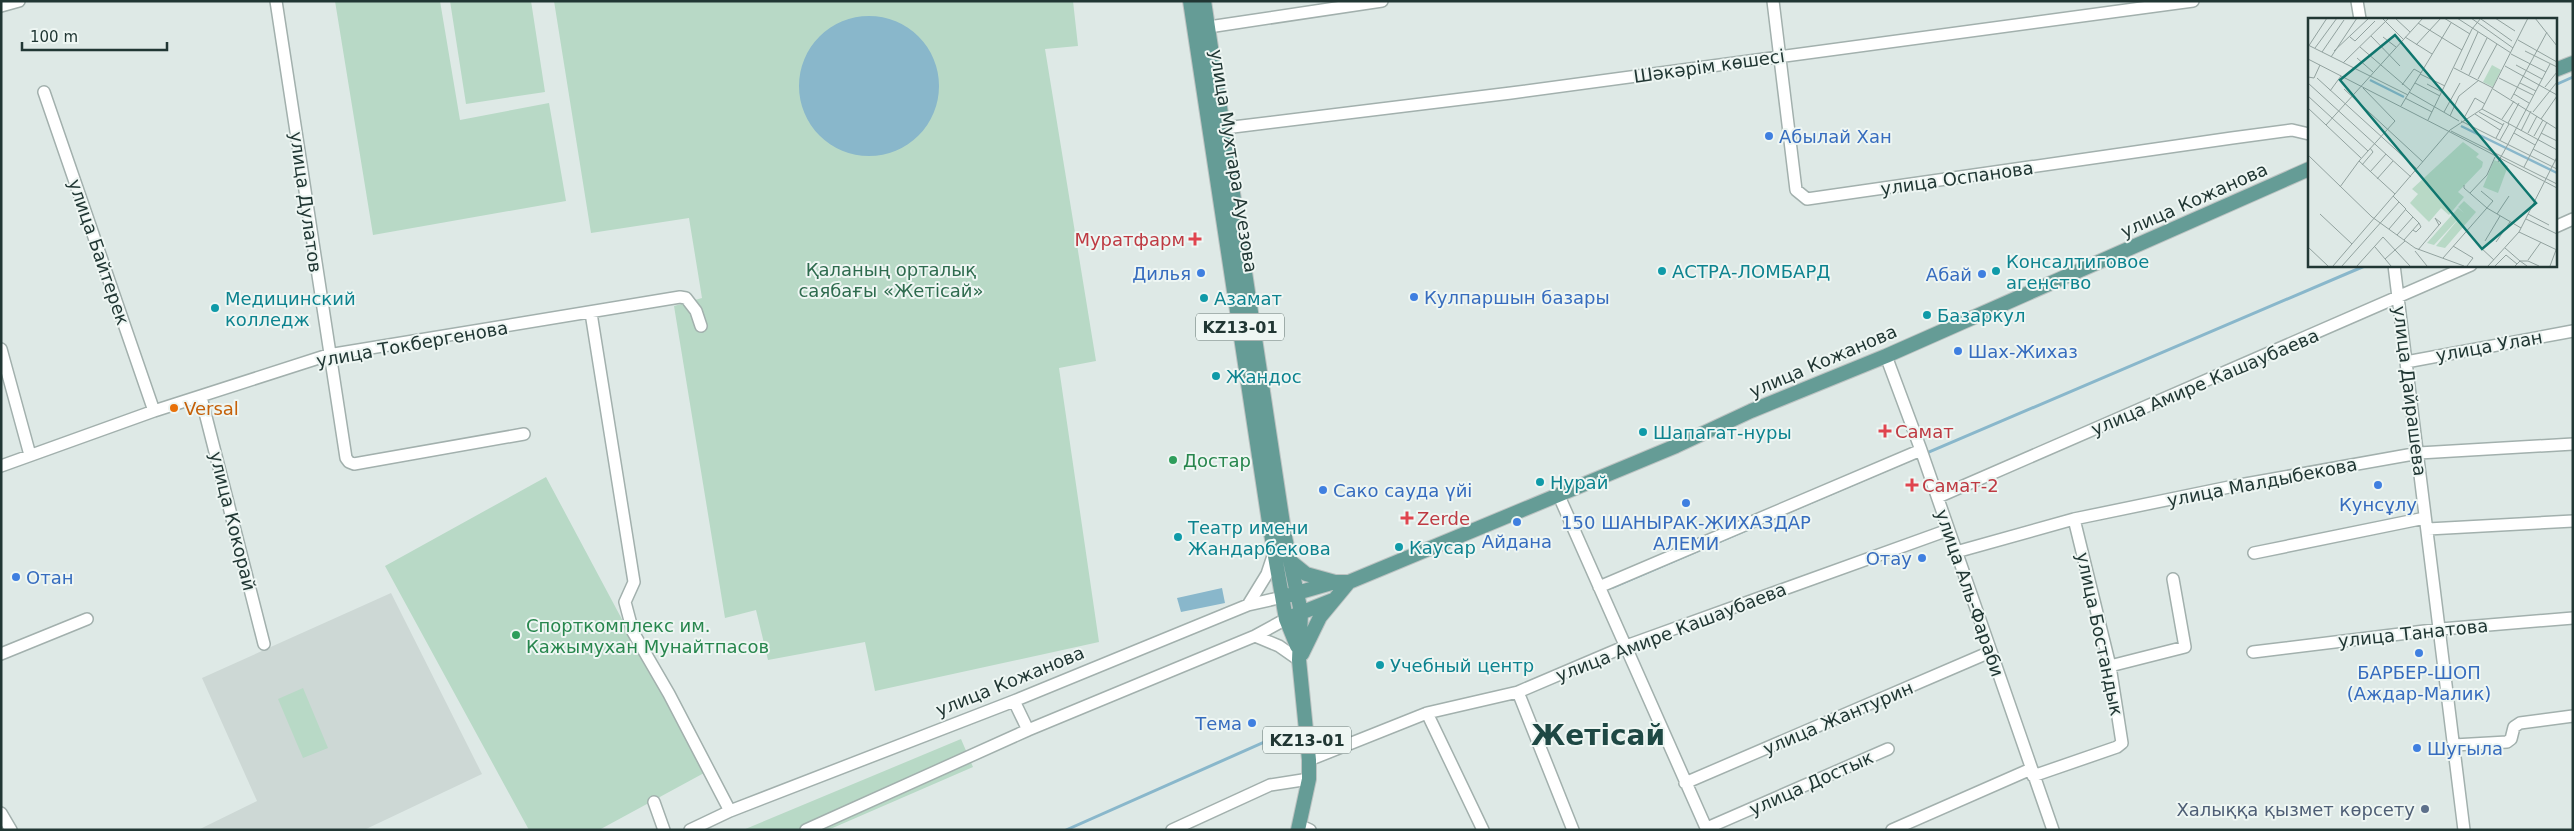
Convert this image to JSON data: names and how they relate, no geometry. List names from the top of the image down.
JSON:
{
  "streets": {
    "main road": ["улица Мухтара Ауезова", "улица Кожанова", "KZ13-01"],
    "street": [
      "Шәкәрім көшесі",
      "улица Оспанова",
      "улица Дулатов",
      "улица Байтерек",
      "улица Токбергенова",
      "улица Улан",
      "улица Амире Кашаубаева",
      "улица Дайрашева",
      "улица Малдыбекова",
      "улица Кокорай",
      "улица Аль-Фараби",
      "улица Танатова",
      "улица Бостандык",
      "улица Жантурин",
      "улица Достык"
    ]
  },
  "crossings": [
    ["Шәкәрім көшесі", "улица Мухтара Ауезова"],
    ["Шәкәрім көшесі", "улица Оспанова"],
    ["улица Мухтара Ауезова", "улица Кожанова"],
    ["улица Мухтара Ауезова", "улица Амире Кашаубаева"],
    ["улица Кожанова", "улица Аль-Фараби"],
    ["улица Дулатов", "улица Токбергенова"],
    ["улица Байтерек", "улица Токбергенова"],
    ["улица Токбергенова", "улица Кокорай"],
    ["улица Улан", "улица Дайрашева"],
    ["улица Амире Кашаубаева", "улица Дайрашева"],
    ["улица Амире Кашаубаева", "улица Аль-Фараби"],
    ["улица Дайрашева", "улица Малдыбекова"],
    ["улица Дайрашева", "улица Танатова"],
    ["улица Малдыбекова", "улица Аль-Фараби"],
    ["улица Малдыбекова", "улица Бостандык"],
    ["улица Аль-Фараби", "улица Бостандык"],
    ["улица Аль-Фараби", "улица Жантурин"]
  ],
  "districts": ["Жетісай"],
  "parks": ["Қаланың орталық саябағы «Жетісай»"],
  "places": {
    "other": [
      "Абылай Хан",
      "АСТРА-ЛОМБАРД",
      "Консалтиговое агенство",
      "Дилья",
      "Абай",
      "Кулпаршын базары",
      "Азамат",
      "Медицинский колледж",
      "Базаркул",
      "Шах-Жихаз",
      "Жандос",
      "Versal",
      "Шапагат-нуры",
      "Достар",
      "Нурай",
      "Кунсұлу",
      "Сако сауда үйі",
      "150 ШАНЫРАК-ЖИХАЗДАР АЛЕМИ",
      "Айдана",
      "Театр имени Жандарбекова",
      "Каусар",
      "Отау",
      "Отан",
      "Спорткомплекс им. Кажымухан Мунайтпасов",
      "БАРБЕР-ШОП (Аждар-Малик)",
      "Учебный центр",
      "Тема",
      "Шугыла",
      "Халыққа қызмет көрсету"
    ],
    "health": [
      "Муратфарм",
      "Самат",
      "Самат-2",
      "Zerde"
    ]
  },
  "scale_bar": "100 m"
}
